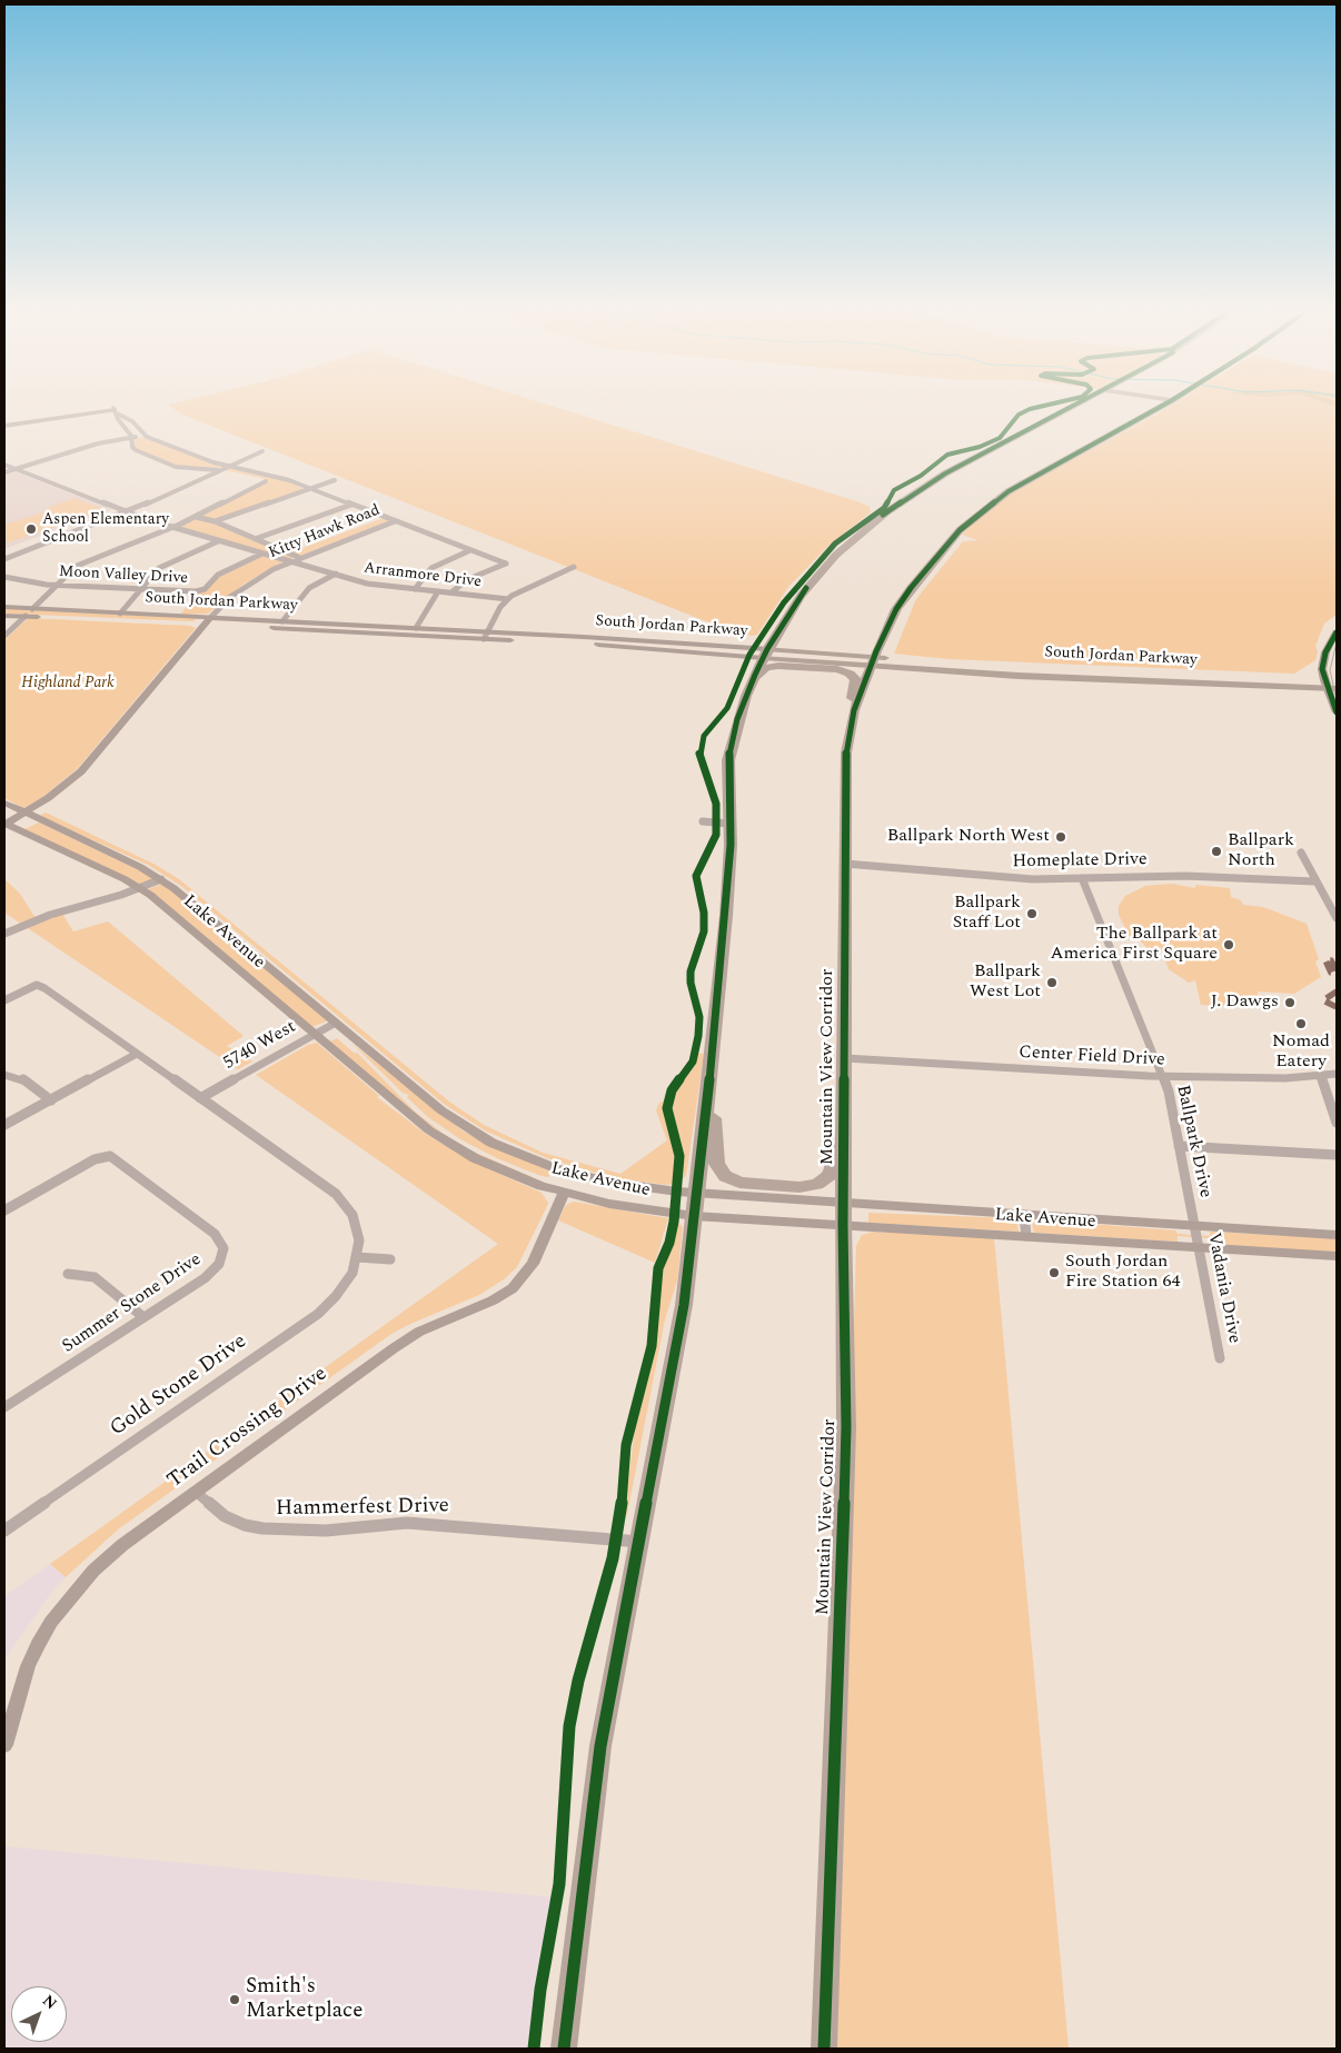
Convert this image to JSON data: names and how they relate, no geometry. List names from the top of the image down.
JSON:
{
  "streets": {
    "highway": ["Mountain View Corridor"],
    "main road": ["South Jordan Parkway"],
    "street": [
      "Kitty Hawk Road",
      "Moon Valley Drive",
      "Arranmore Drive",
      "Homeplate Drive",
      "Lake Avenue",
      "5740 West",
      "Center Field Drive",
      "Ballpark Drive",
      "Vadania Drive",
      "Summer Stone Drive",
      "Gold Stone Drive",
      "Trail Crossing Drive",
      "Hammerfest Drive"
    ]
  },
  "crossings": [
    ["Kitty Hawk Road", "Arranmore Drive"],
    ["Kitty Hawk Road", "South Jordan Parkway"],
    ["Kitty Hawk Road", "Lake Avenue"],
    ["Moon Valley Drive", "Arranmore Drive"],
    ["South Jordan Parkway", "Mountain View Corridor"],
    ["Homeplate Drive", "Mountain View Corridor"],
    ["Homeplate Drive", "Ballpark Drive"],
    ["Lake Avenue", "5740 West"],
    ["Lake Avenue", "Mountain View Corridor"],
    ["Lake Avenue", "Ballpark Drive"],
    ["Lake Avenue", "Vadania Drive"],
    ["Lake Avenue", "Trail Crossing Drive"],
    ["Center Field Drive", "Mountain View Corridor"],
    ["Center Field Drive", "Ballpark Drive"],
    ["Ballpark Drive", "Vadania Drive"],
    ["Trail Crossing Drive", "Hammerfest Drive"]
  ],
  "parks": ["Highland Park"],
  "places": [
    "Aspen Elementary School",
    "Ballpark North West",
    "Ballpark North",
    "Ballpark Staff Lot",
    "The Ballpark at America First Square",
    "Ballpark West Lot",
    "J. Dawgs",
    "Nomad Eatery",
    "South Jordan Fire Station 64",
    "Smith's Marketplace"
  ],
  "north": "top right"
}
